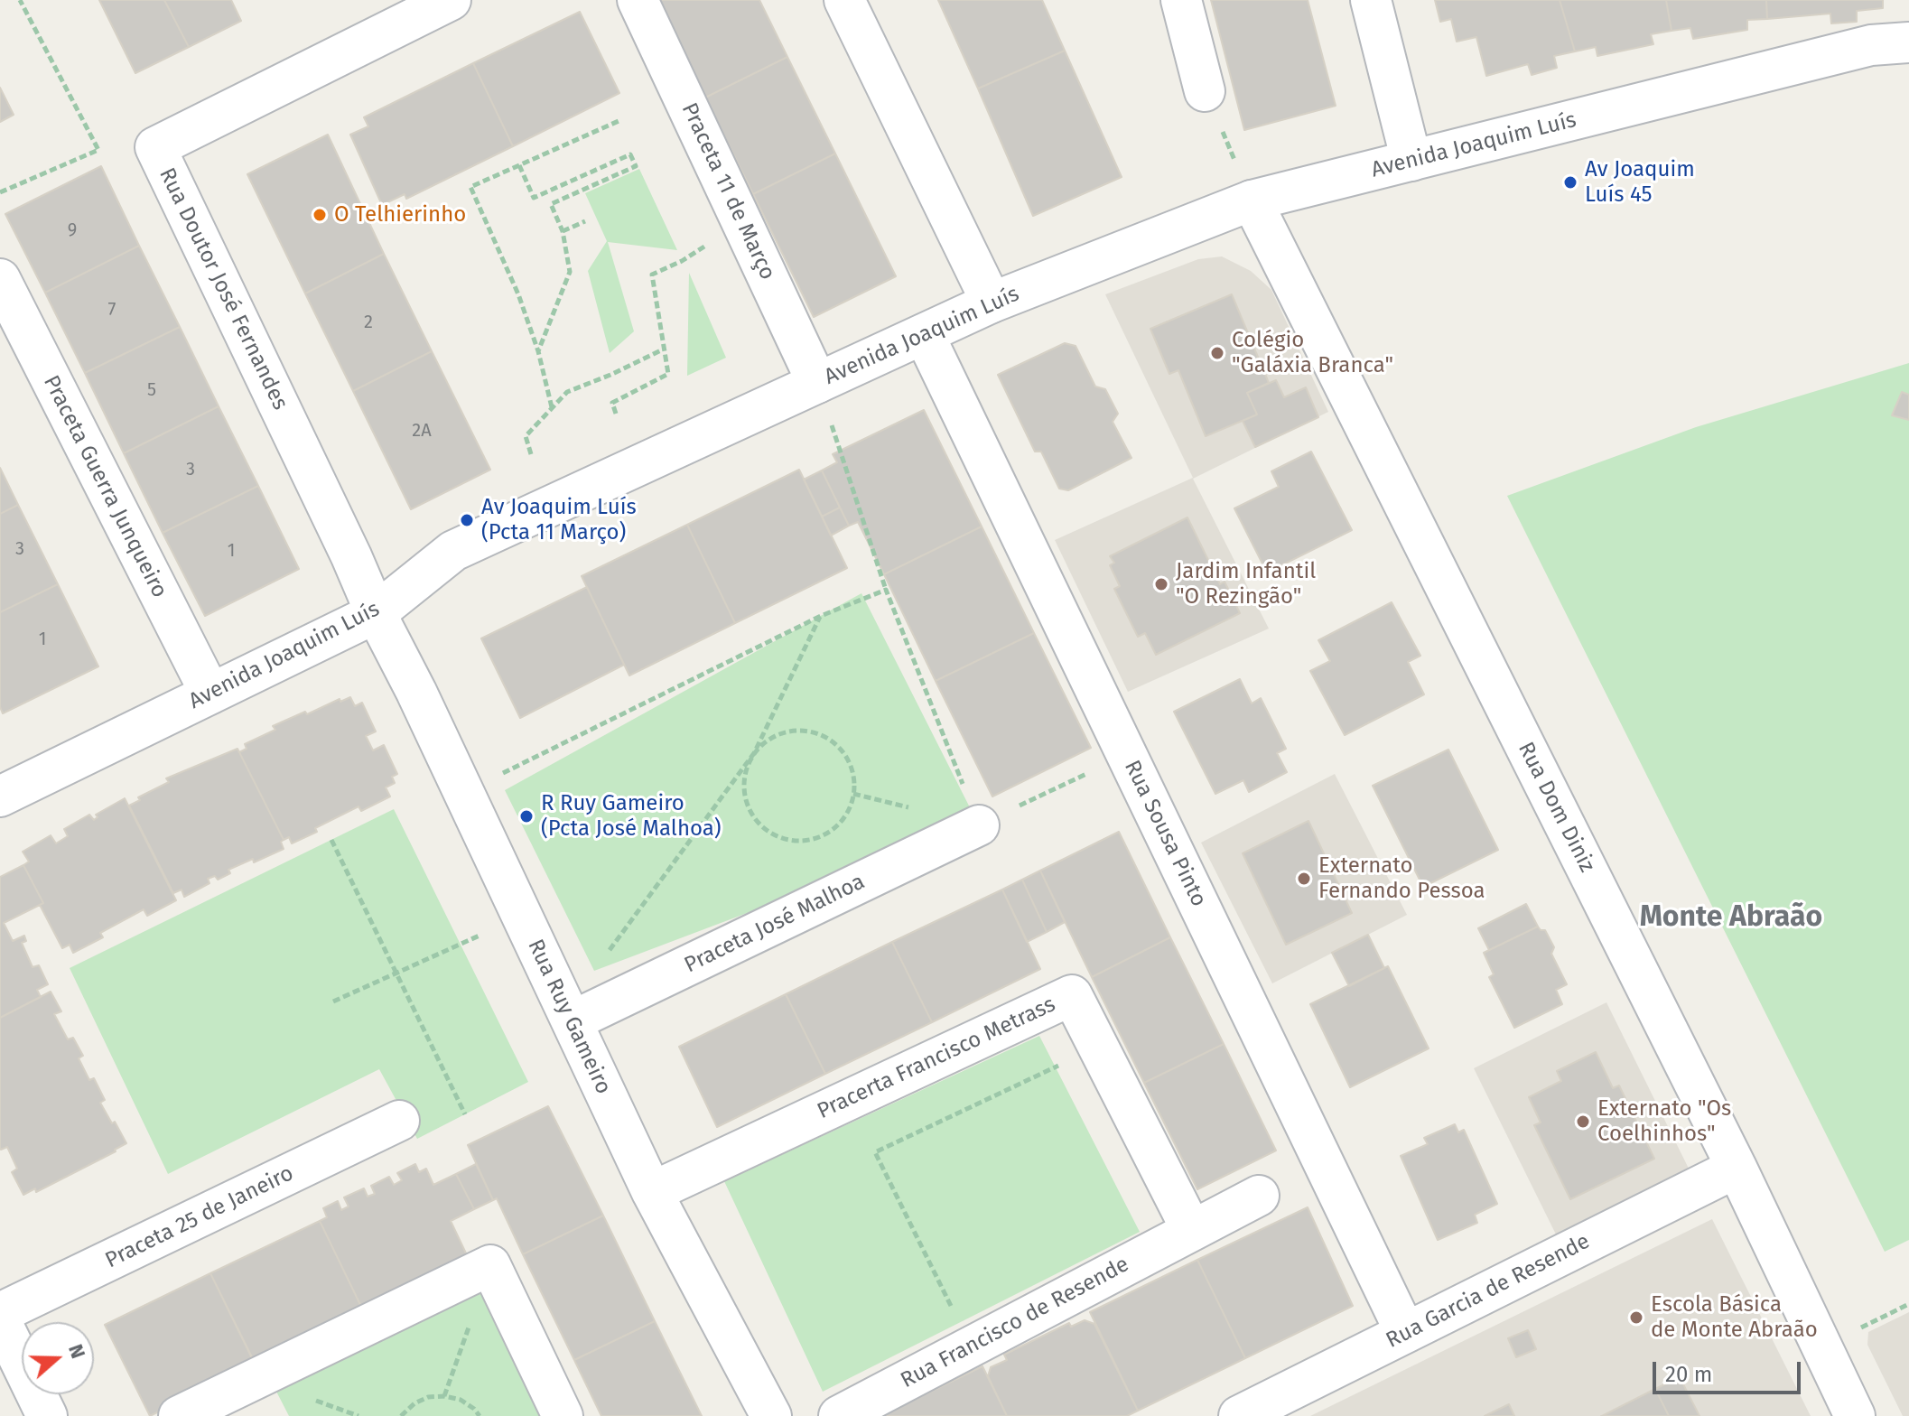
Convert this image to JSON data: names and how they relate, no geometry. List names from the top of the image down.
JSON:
{
  "streets": {
    "street": [
      "Avenida Joaquim Luís",
      "Praceta 11 de Março",
      "Rua Doutor José Fernandes",
      "Praceta Guerra Junqueiro",
      "Rua Dom Diniz",
      "Rua Sousa Pinto",
      "Praceta José Malhoa",
      "Rua Ruy Gameiro",
      "Pracerta Francisco Metrass",
      "Praceta 25 de Janeiro",
      "Rua Garcia de Resende",
      "Rua Francisco de Resende"
    ]
  },
  "crossings": [
    ["Avenida Joaquim Luís", "Praceta 11 de Março"],
    ["Avenida Joaquim Luís", "Rua Doutor José Fernandes"],
    ["Avenida Joaquim Luís", "Praceta Guerra Junqueiro"],
    ["Avenida Joaquim Luís", "Rua Dom Diniz"],
    ["Avenida Joaquim Luís", "Rua Sousa Pinto"],
    ["Avenida Joaquim Luís", "Rua Ruy Gameiro"],
    ["Rua Doutor José Fernandes", "Rua Ruy Gameiro"],
    ["Rua Dom Diniz", "Rua Garcia de Resende"],
    ["Rua Sousa Pinto", "Rua Garcia de Resende"],
    ["Praceta José Malhoa", "Rua Ruy Gameiro"],
    ["Rua Ruy Gameiro", "Pracerta Francisco Metrass"],
    ["Pracerta Francisco Metrass", "Rua Francisco de Resende"]
  ],
  "districts": ["Monte Abraão"],
  "places": [
    "Av Joaquim Luís 45",
    "O Telhierinho",
    "Colégio \"Galáxia Branca\"",
    "Av Joaquim Luís (Pcta 11 Março)",
    "Jardim Infantil \"O Rezingão\"",
    "R Ruy Gameiro (Pcta José Malhoa)",
    "Externato Fernando Pessoa",
    "Externato \"Os Coelhinhos\"",
    "Escola Básica de Monte Abraão"
  ],
  "house_numbers": [
    "9",
    "7",
    "2",
    "5",
    "2A",
    "3",
    "3",
    "1",
    "1"
  ],
  "scale_bar": "20 m",
  "north": "right"
}
